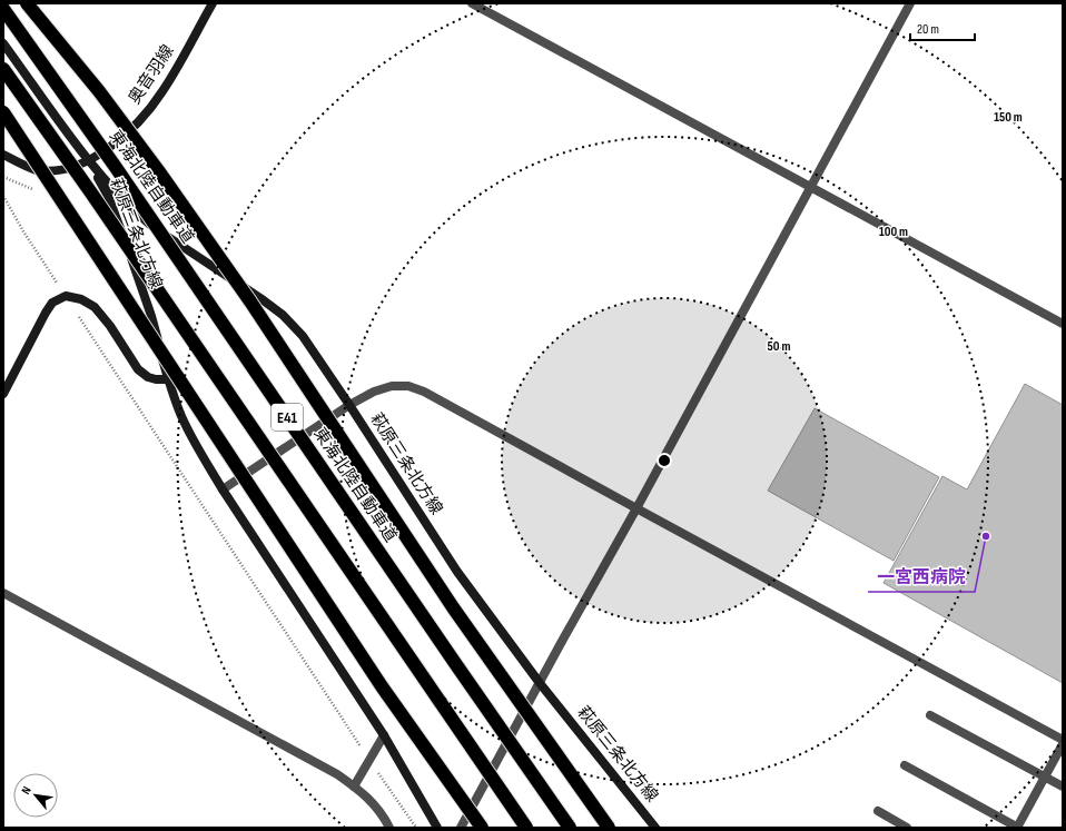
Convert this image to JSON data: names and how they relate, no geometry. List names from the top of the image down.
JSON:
{
  "streets": {
    "highway": ["東海北陸自動車道", "E41"],
    "main road": ["奥音羽線", "萩原三条北方線"]
  },
  "crossings": [
    ["奥音羽線", "萩原三条北方線"]
  ],
  "places": ["一宮西病院"],
  "scale_bar": "20 m",
  "north": "top left",
  "rings": ["150 m", "100 m", "50 m"]
}
